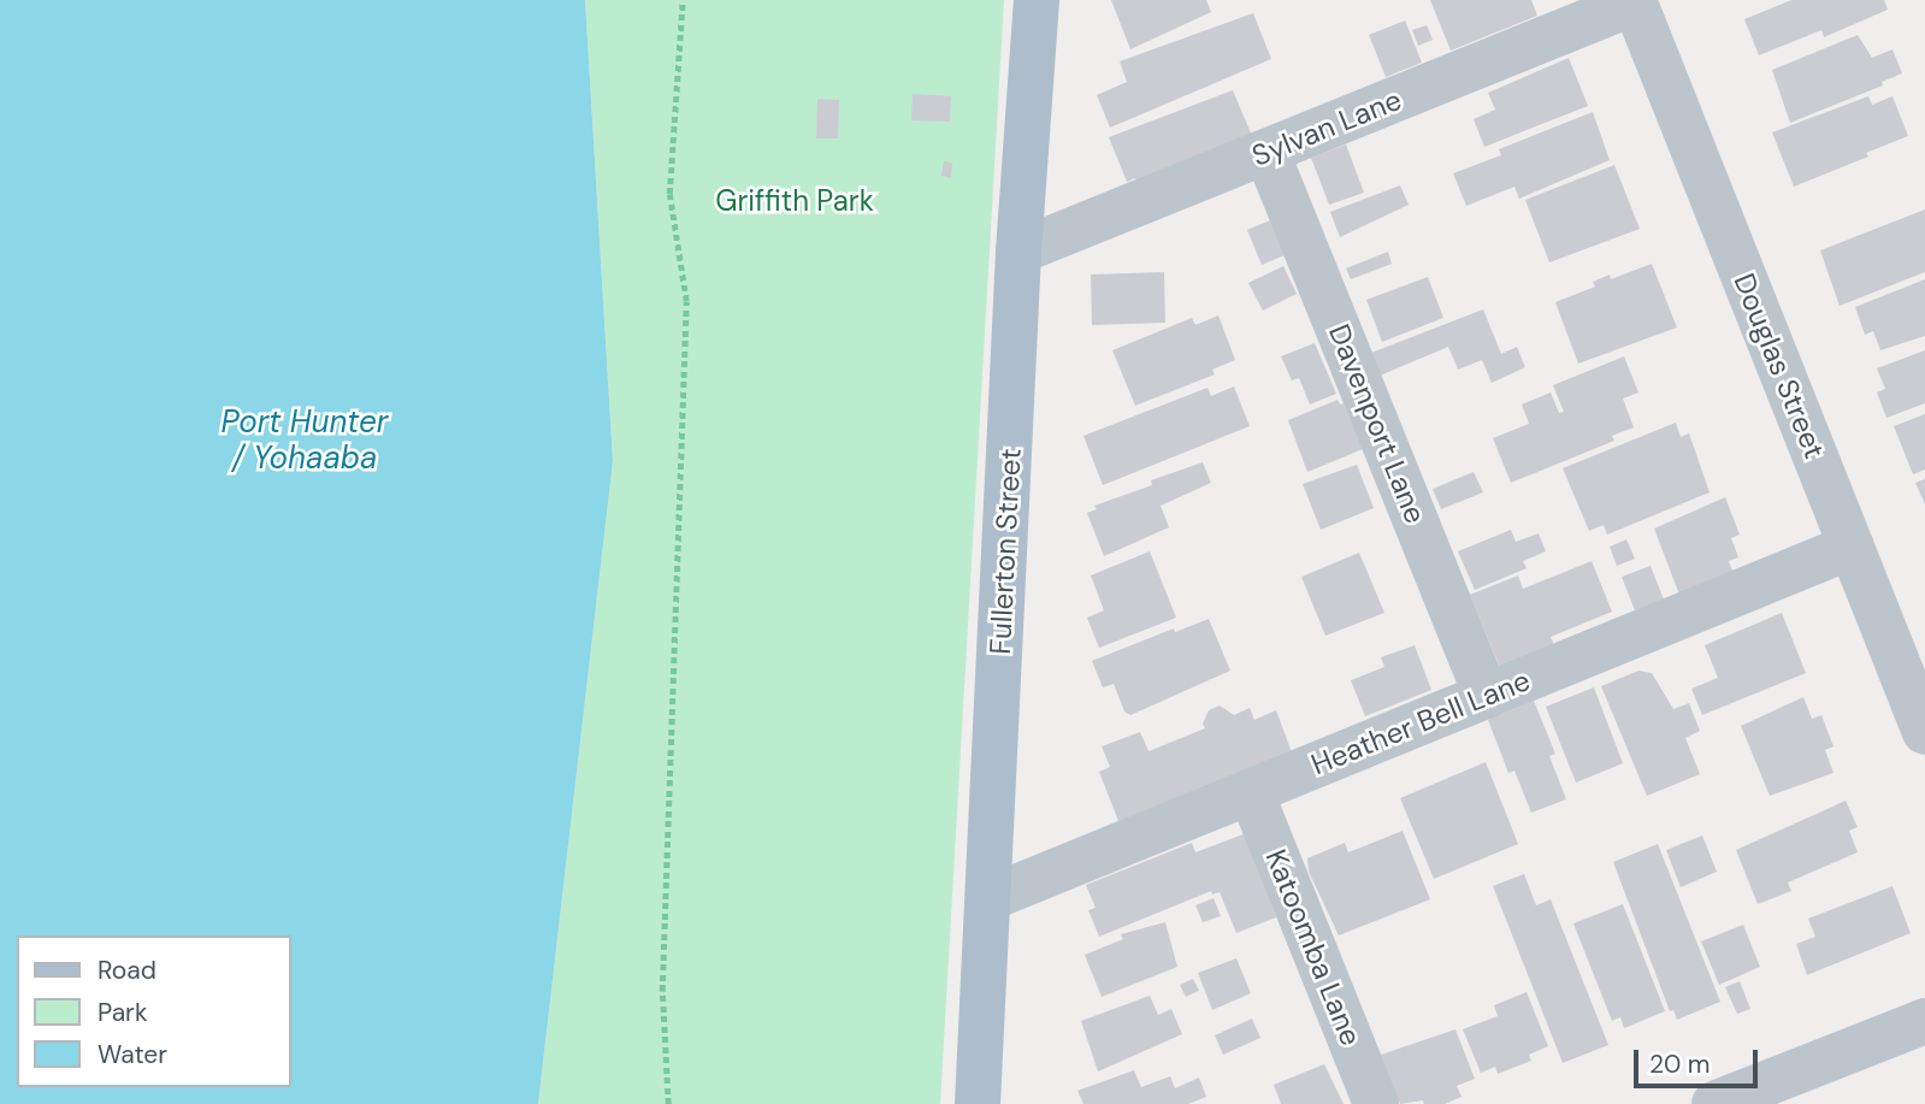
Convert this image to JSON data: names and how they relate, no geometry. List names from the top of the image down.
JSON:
{
  "streets": {
    "main road": ["Fullerton Street"],
    "street": [
      "Sylvan Lane",
      "Douglas Street",
      "Davenport Lane",
      "Heather Bell Lane",
      "Katoomba Lane"
    ]
  },
  "crossings": [
    ["Sylvan Lane", "Douglas Street"],
    ["Sylvan Lane", "Davenport Lane"],
    ["Sylvan Lane", "Fullerton Street"],
    ["Douglas Street", "Heather Bell Lane"],
    ["Davenport Lane", "Heather Bell Lane"],
    ["Fullerton Street", "Heather Bell Lane"],
    ["Heather Bell Lane", "Katoomba Lane"]
  ],
  "water": ["Port Hunter / Yohaaba"],
  "parks": ["Griffith Park"],
  "legend": ["Road", "Park", "Water"],
  "scale_bar": "20 m"
}
